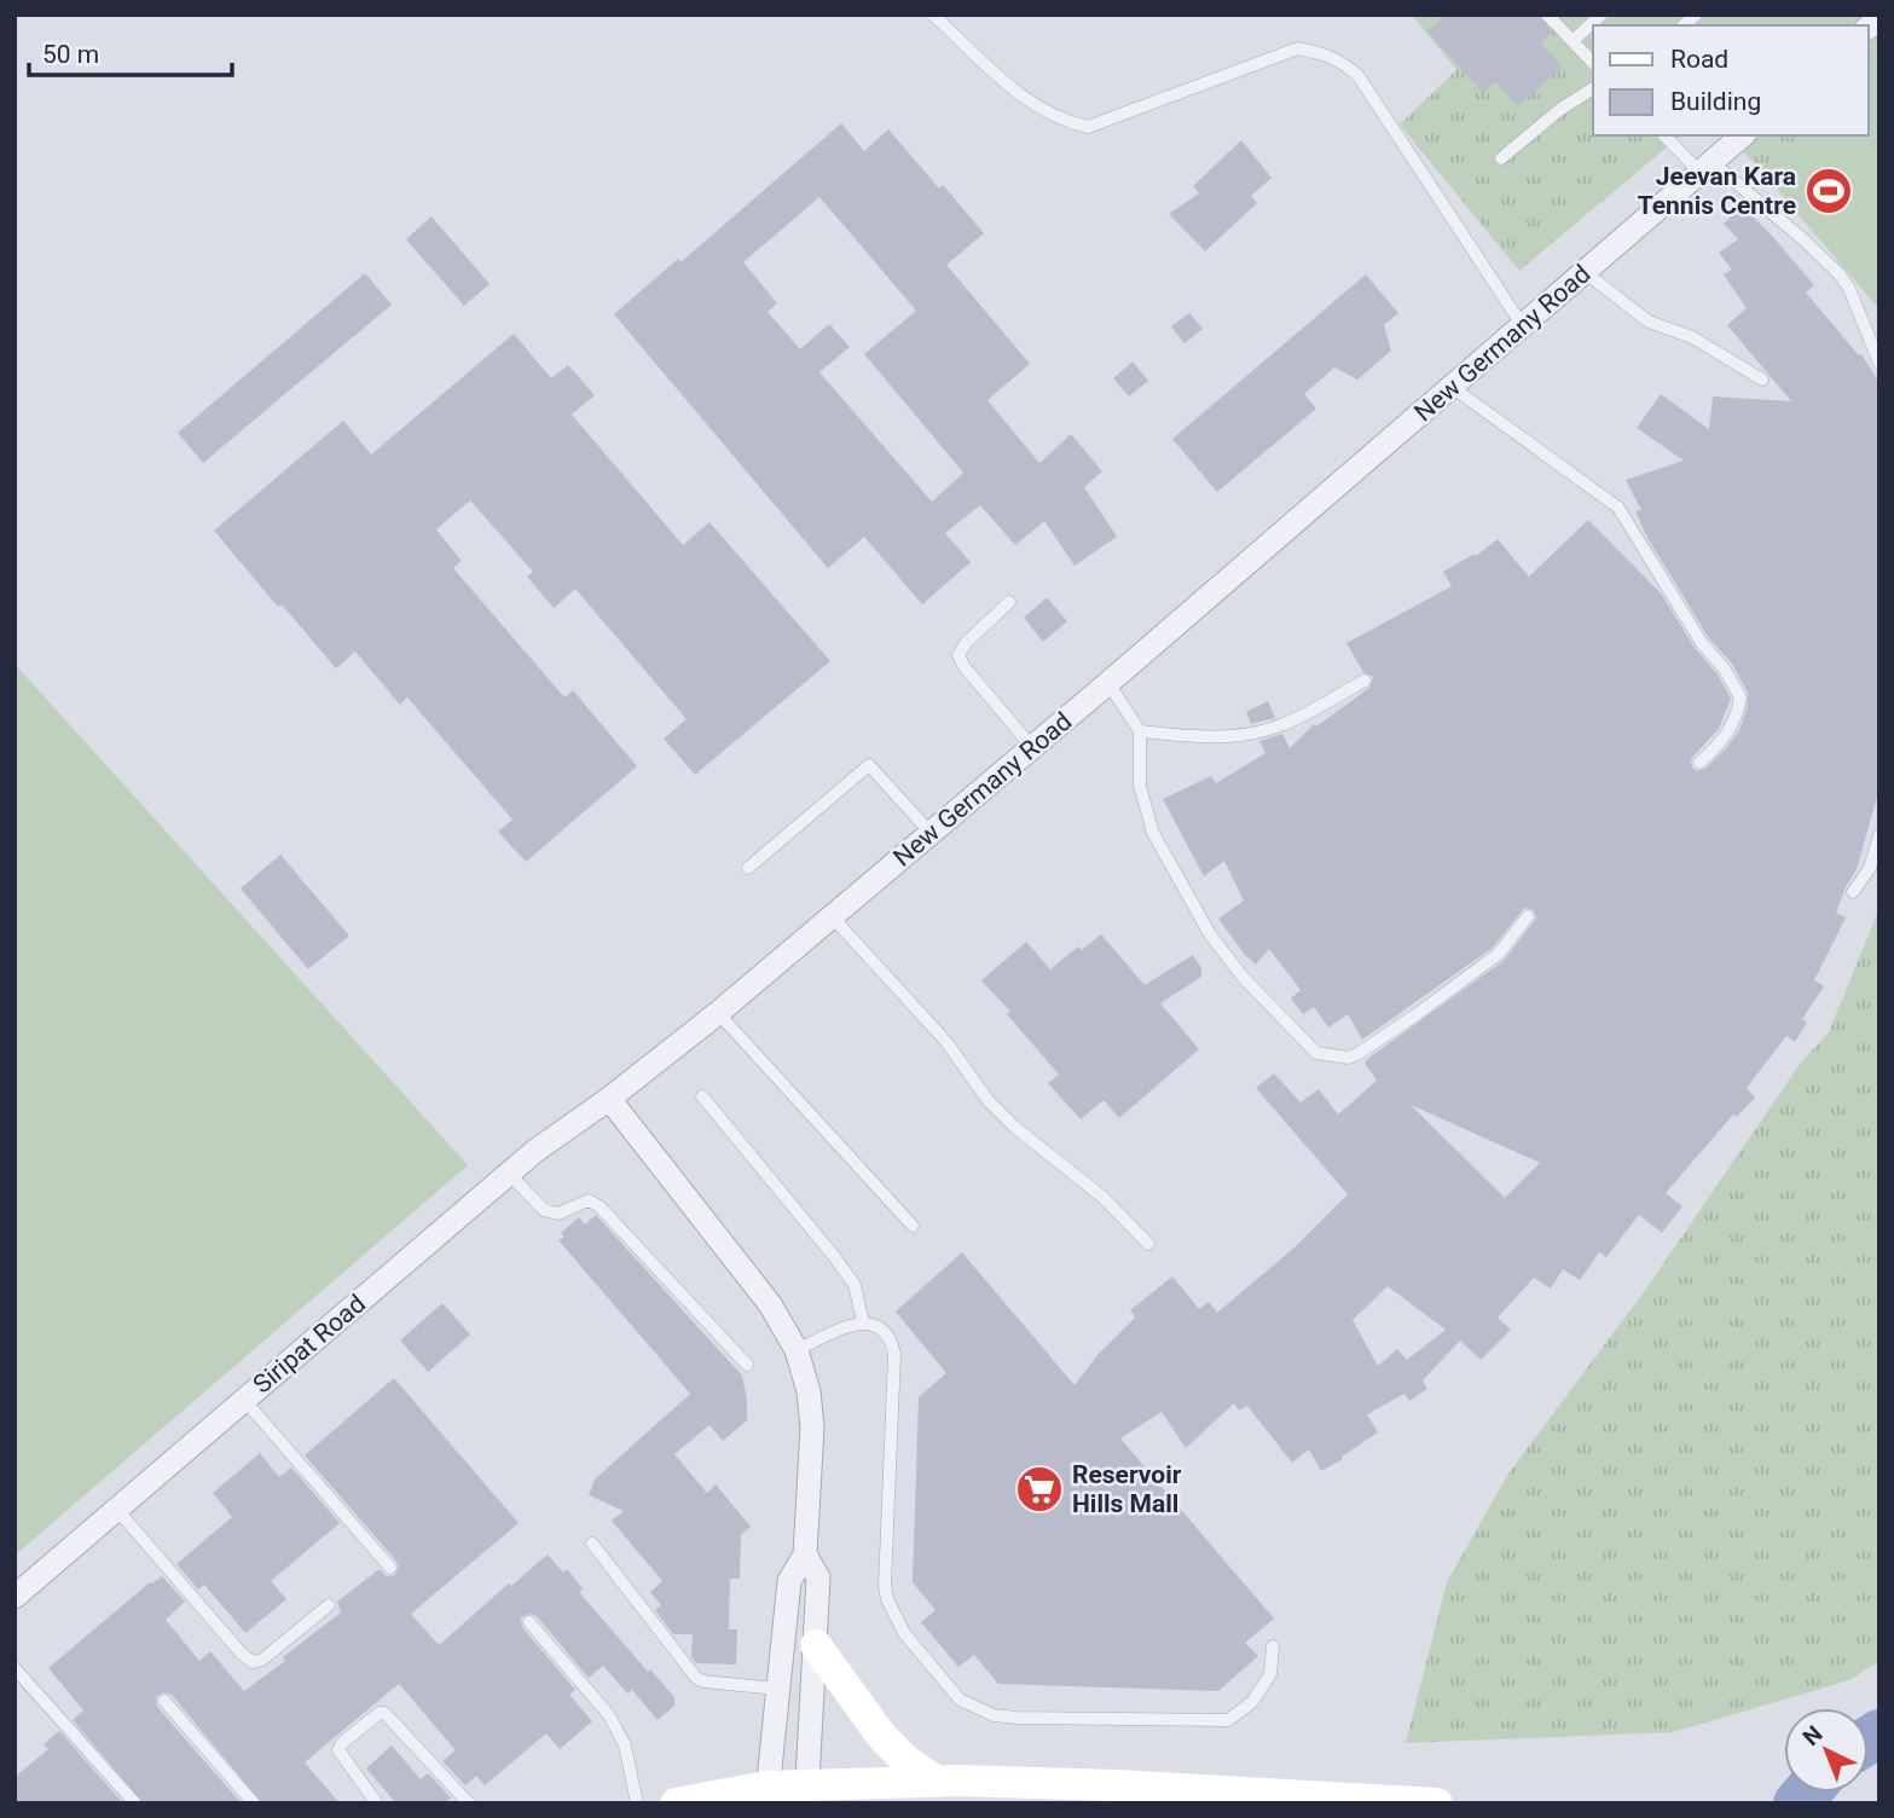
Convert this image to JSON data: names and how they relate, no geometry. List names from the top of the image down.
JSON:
{
  "streets": {
    "street": ["New Germany Road", "Siripat Road"]
  },
  "crossings": [
    ["New Germany Road", "Siripat Road"]
  ],
  "places": {
    "sports": ["Jeevan Kara Tennis Centre"],
    "supermarket": ["Reservoir Hills Mall"]
  },
  "legend": ["Road", "Building"],
  "scale_bar": "50 m",
  "north": "top left"
}
